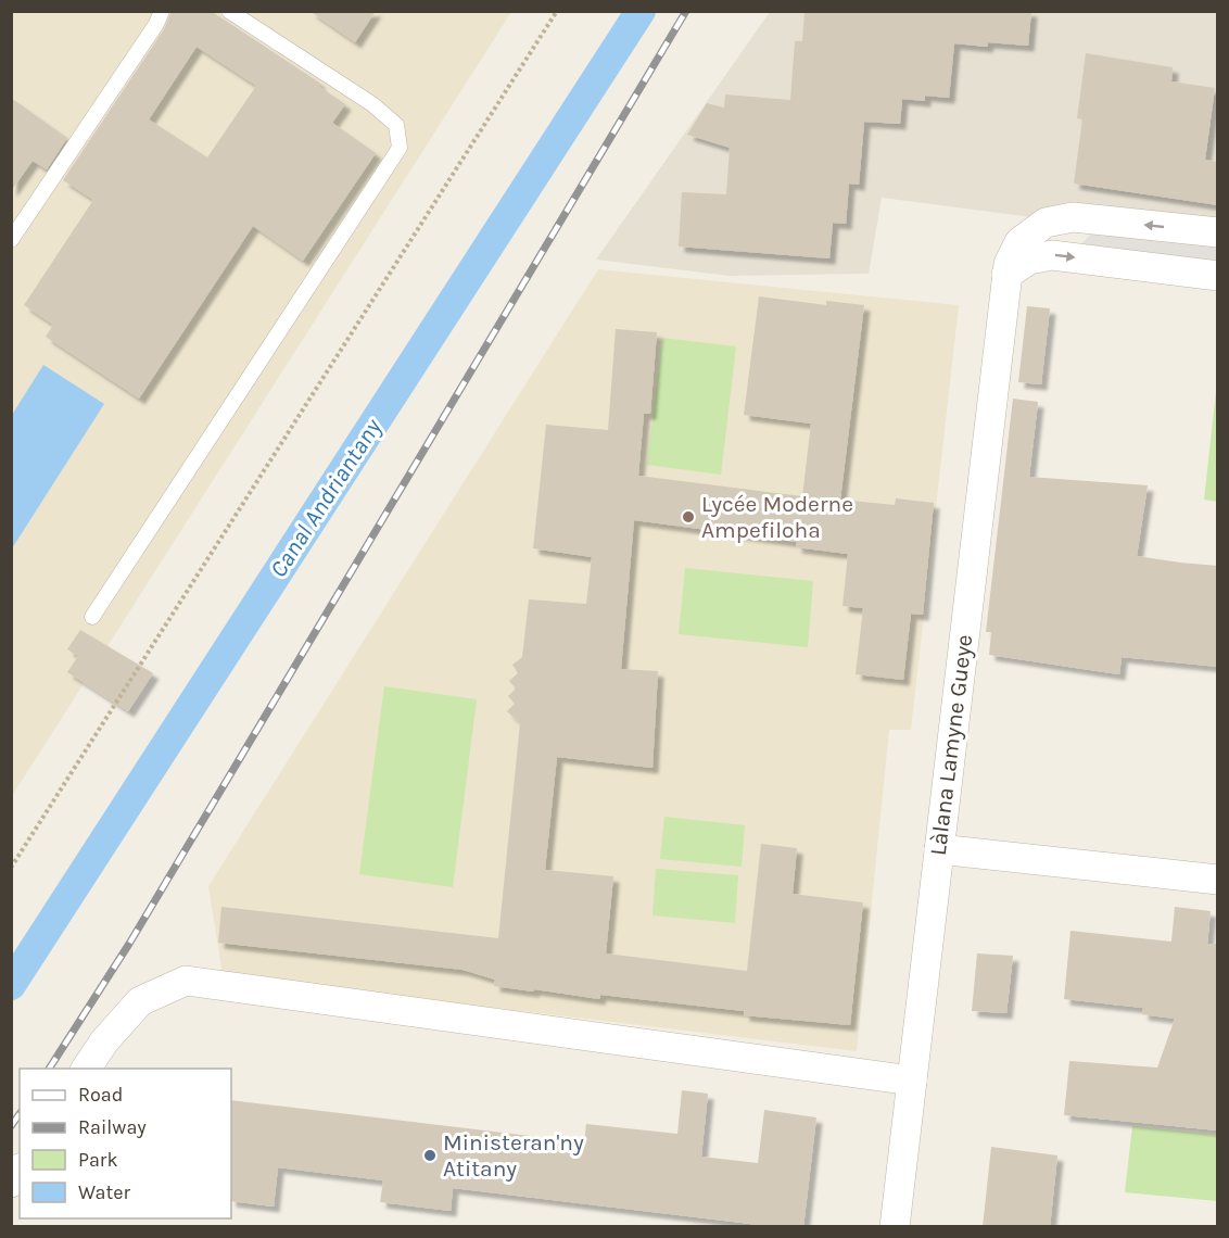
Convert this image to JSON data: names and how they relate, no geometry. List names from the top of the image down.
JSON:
{
  "streets": {
    "street": ["Làlana Lamyne Gueye"]
  },
  "water": ["Canal Andriantany"],
  "places": ["Lycée Moderne Ampefiloha", "Ministeran'ny Atitany"],
  "legend": [
    "Road",
    "Railway",
    "Park",
    "Water"
  ]
}
